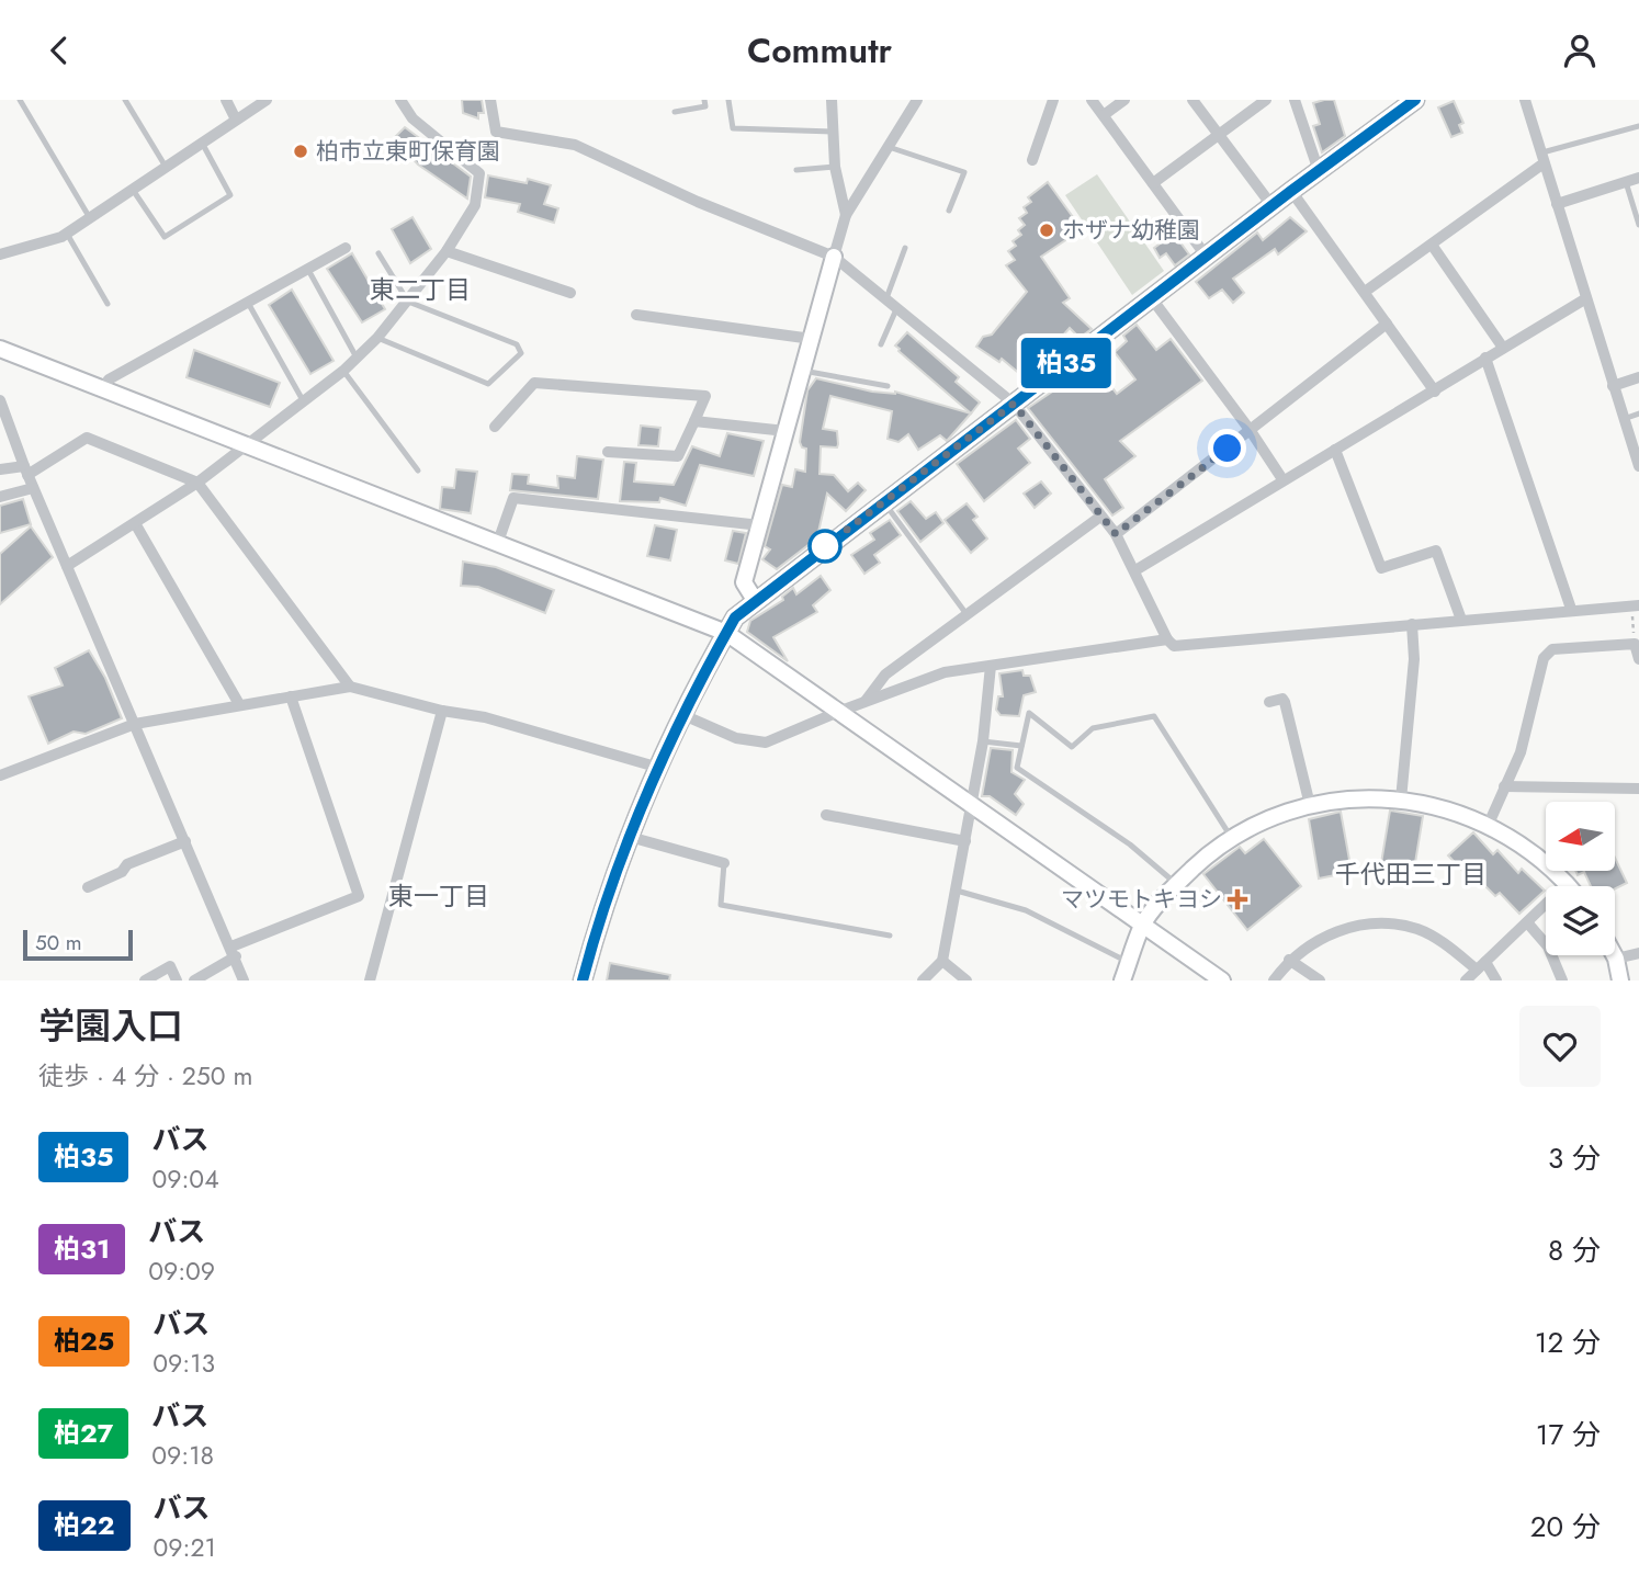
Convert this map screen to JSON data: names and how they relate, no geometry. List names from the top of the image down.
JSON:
{
  "districts": ["東二丁目", "千代田三丁目", "東一丁目"],
  "places": {
    "other": ["柏市立東町保育園", "ホザナ幼稚園"],
    "health": ["マツモトキヨシ"]
  },
  "lines": ["bus line 柏35"],
  "scale_bar": "50 m",
  "north": "left",
  "page": {
    "header": "Commutr",
    "on_map": "柏35",
    "scale": "50 m",
    "heading": ["学園入口", "徒歩 · 4 分 · 250 m"],
    "list": [
      {
        "mark": "柏35",
        "name": "バス",
        "note": "09:04",
        "value": "3 分"
      },
      {
        "mark": "柏31",
        "name": "バス",
        "note": "09:09",
        "value": "8 分"
      },
      {
        "mark": "柏25",
        "name": "バス",
        "note": "09:13",
        "value": "12 分"
      },
      {
        "mark": "柏27",
        "name": "バス",
        "note": "09:18",
        "value": "17 分"
      },
      {
        "mark": "柏22",
        "name": "バス",
        "note": "09:21",
        "value": "20 分"
      }
    ]
  }
}
